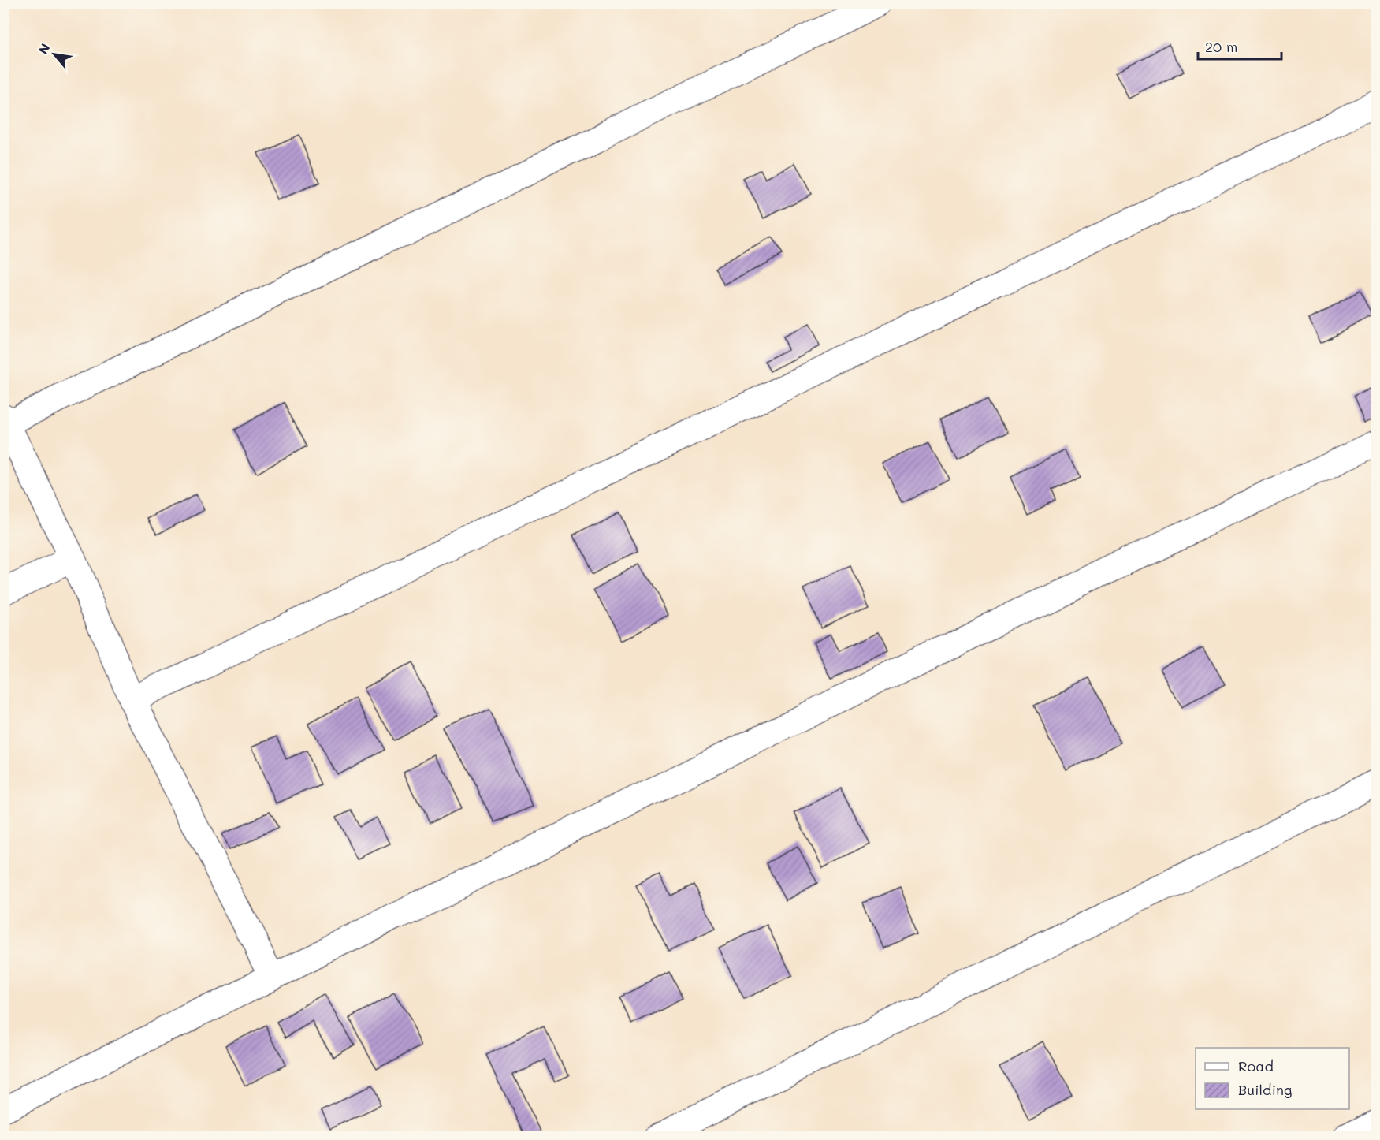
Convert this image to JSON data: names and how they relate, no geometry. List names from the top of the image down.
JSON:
{
  "legend": ["Road", "Building"],
  "scale_bar": "20 m",
  "north": "top left"
}
